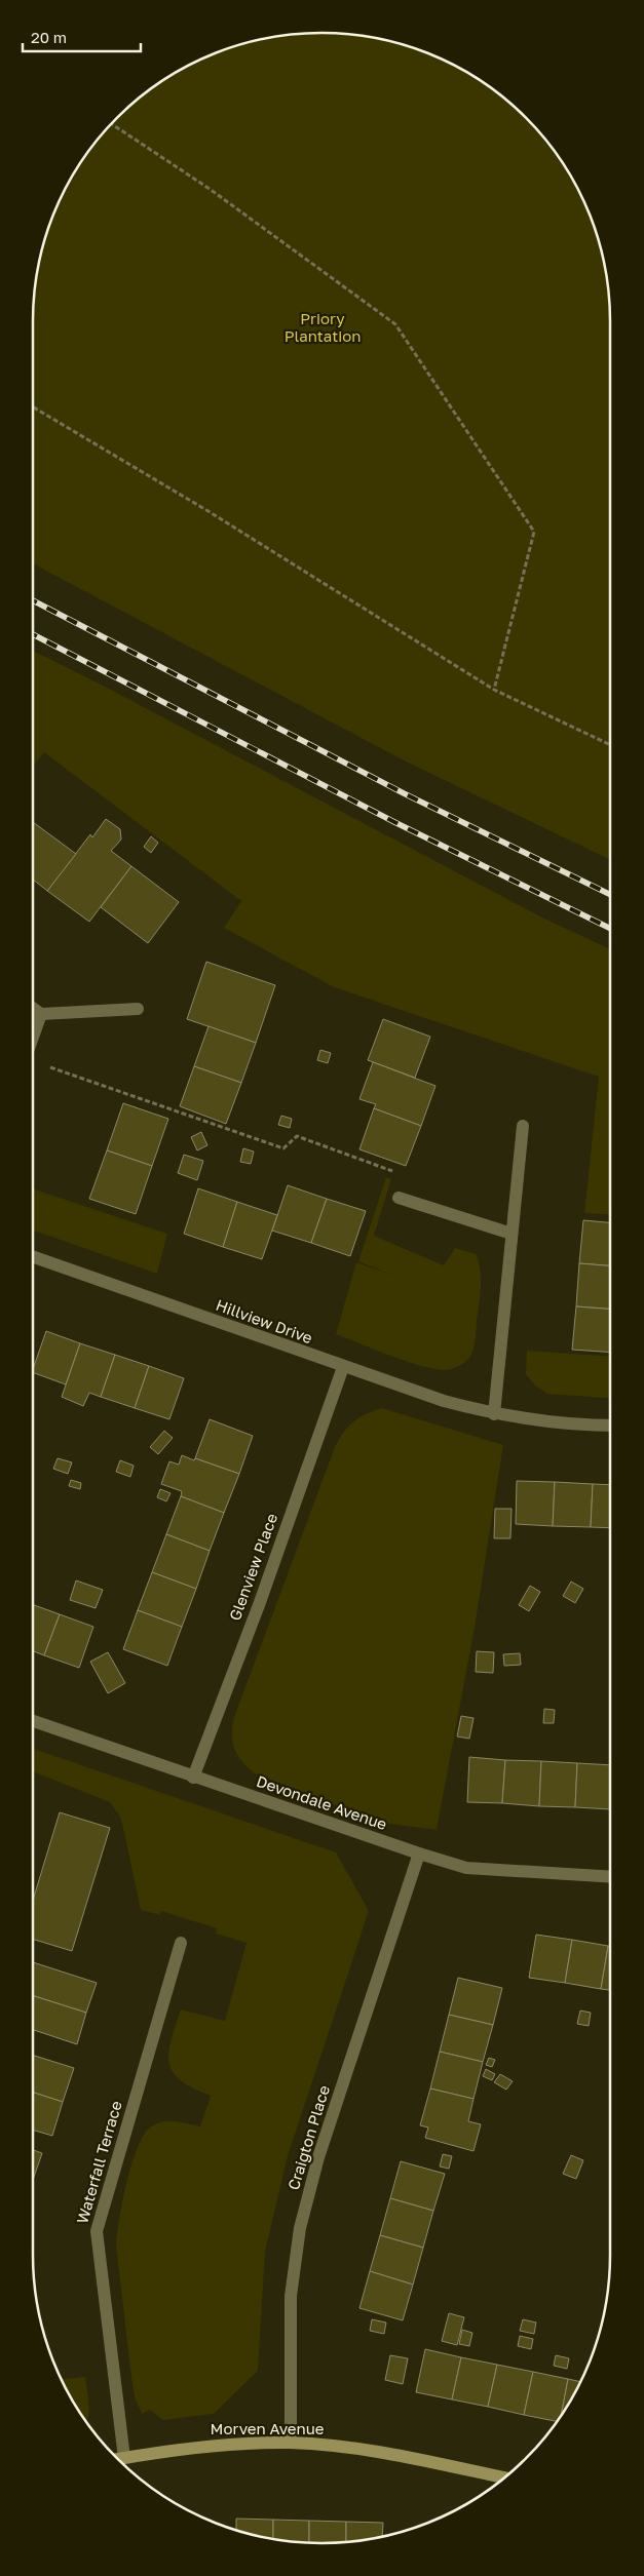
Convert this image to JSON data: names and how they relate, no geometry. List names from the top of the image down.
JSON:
{
  "streets": {
    "street": [
      "Hillview Drive",
      "Glenview Place",
      "Devondale Avenue",
      "Craigton Place",
      "Waterfall Terrace",
      "Morven Avenue"
    ]
  },
  "crossings": [
    ["Hillview Drive", "Glenview Place"],
    ["Glenview Place", "Devondale Avenue"],
    ["Devondale Avenue", "Craigton Place"],
    ["Craigton Place", "Morven Avenue"]
  ],
  "parks": ["Priory Plantation"],
  "scale_bar": "20 m"
}
